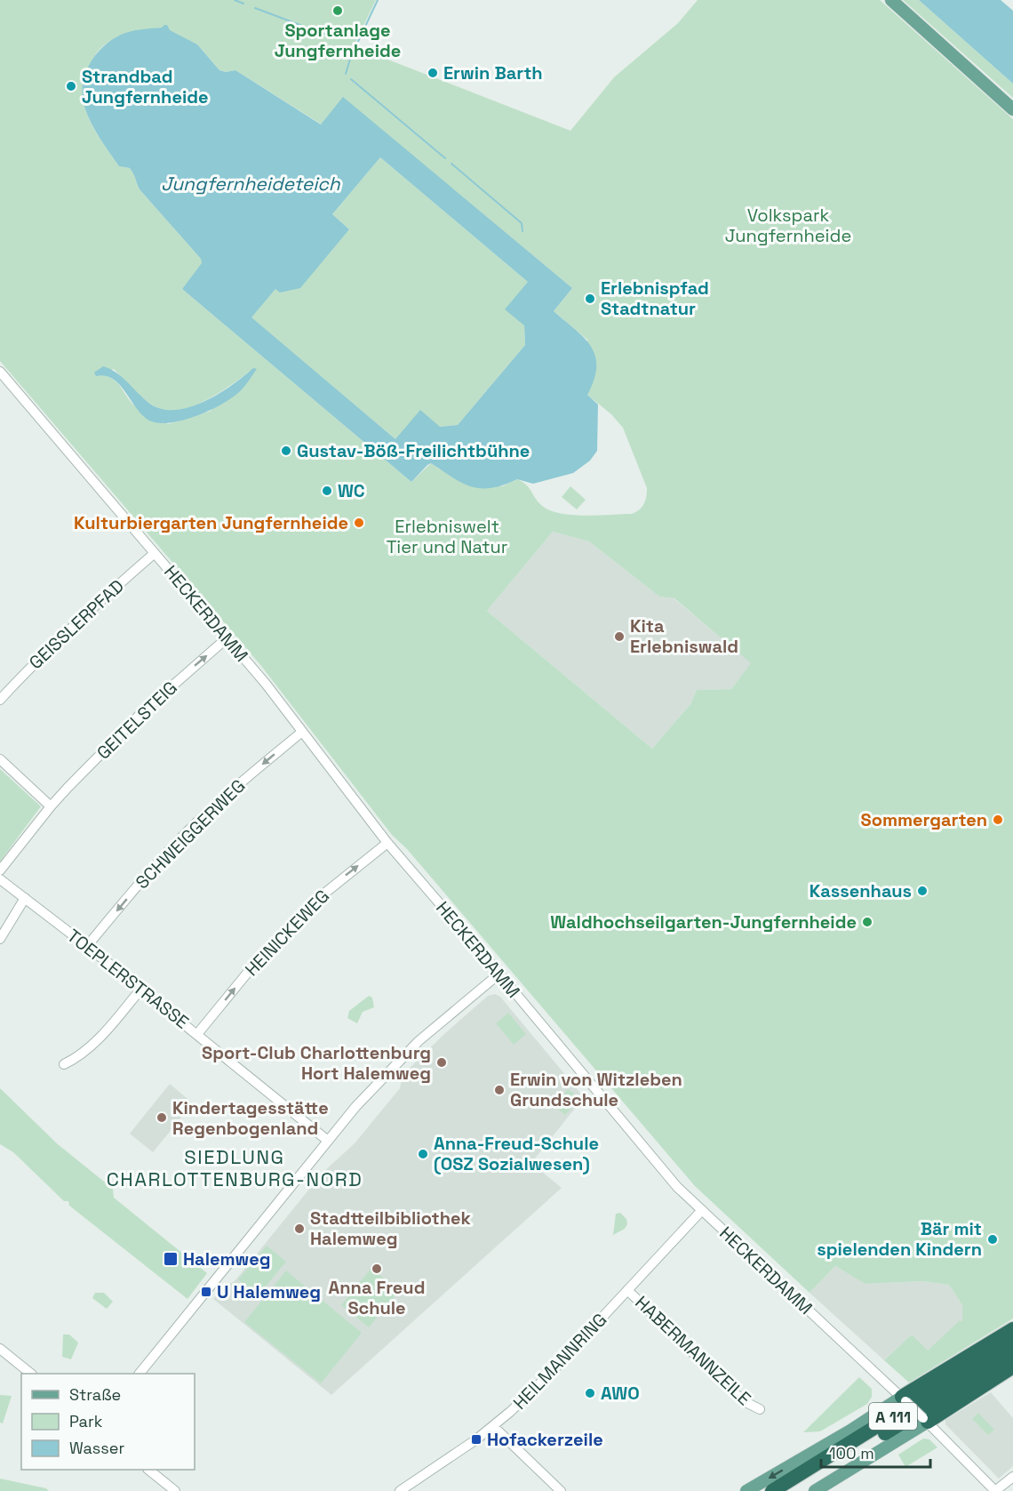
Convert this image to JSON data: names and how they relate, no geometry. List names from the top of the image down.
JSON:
{
  "streets": {
    "highway": ["A 111"],
    "street": [
      "HECKERDAMM",
      "GEISSLERPFAD",
      "GEITELSTEIG",
      "SCHWEIGGERWEG",
      "HEINICKEWEG",
      "TOEPLERSTRASSE",
      "HABERMANNZEILE",
      "HEILMANNRING"
    ]
  },
  "crossings": [
    ["HECKERDAMM", "GEISSLERPFAD"],
    ["HECKERDAMM", "GEITELSTEIG"],
    ["HECKERDAMM", "SCHWEIGGERWEG"],
    ["HECKERDAMM", "HEINICKEWEG"],
    ["HECKERDAMM", "HEILMANNRING"],
    ["SCHWEIGGERWEG", "TOEPLERSTRASSE"],
    ["HEINICKEWEG", "TOEPLERSTRASSE"],
    ["HABERMANNZEILE", "HEILMANNRING"]
  ],
  "one_way": ["GEITELSTEIG", "SCHWEIGGERWEG", "HEINICKEWEG"],
  "districts": ["SIEDLUNG CHARLOTTENBURG-NORD"],
  "water": ["Jungfernheideteich"],
  "parks": ["Volkspark Jungfernheide", "Erlebniswelt Tier und Natur"],
  "places": {
    "other": [
      "Sportanlage Jungfernheide",
      "Erwin Barth",
      "Strandbad Jungfernheide",
      "Erlebnispfad Stadtnatur",
      "Gustav-Böß-Freilichtbühne",
      "WC",
      "Kulturbiergarten Jungfernheide",
      "Kita Erlebniswald",
      "Sommergarten",
      "Kassenhaus",
      "Waldhochseilgarten-Jungfernheide",
      "Sport-Club Charlottenburg Hort Halemweg",
      "Erwin von Witzleben Grundschule",
      "Kindertagesstätte Regenbogenland",
      "Anna-Freud-Schule (OSZ Sozialwesen)",
      "Stadtteilbibliothek Halemweg",
      "Bär mit spielenden Kindern",
      "Anna Freud Schule",
      "AWO"
    ],
    "transit": ["Halemweg", "U Halemweg", "Hofackerzeile"]
  },
  "legend": ["Straße", "Park", "Wasser"],
  "scale_bar": "100 m"
}
